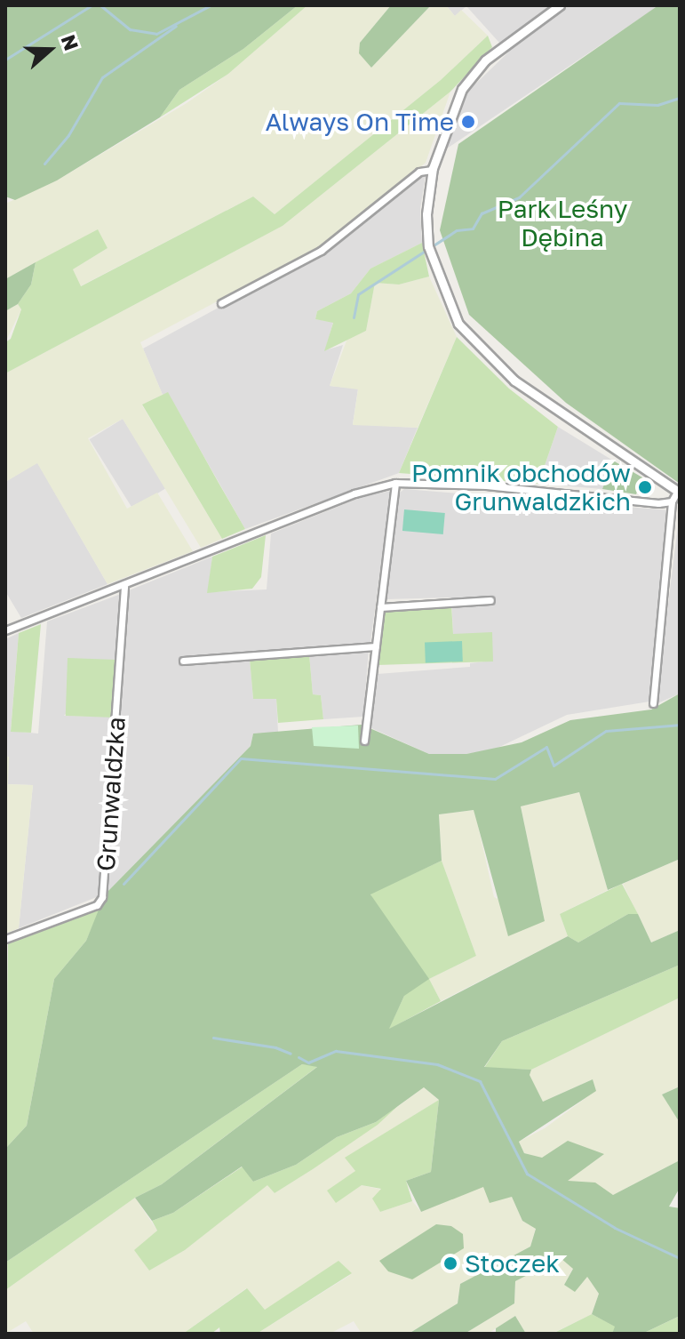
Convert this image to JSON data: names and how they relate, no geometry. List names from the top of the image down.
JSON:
{
  "streets": {
    "street": ["Grunwaldzka"]
  },
  "parks": ["Park Leśny Dębina"],
  "places": ["Always On Time", "Pomnik obchodów Grunwaldzkich", "Stoczek"],
  "north": "right"
}
